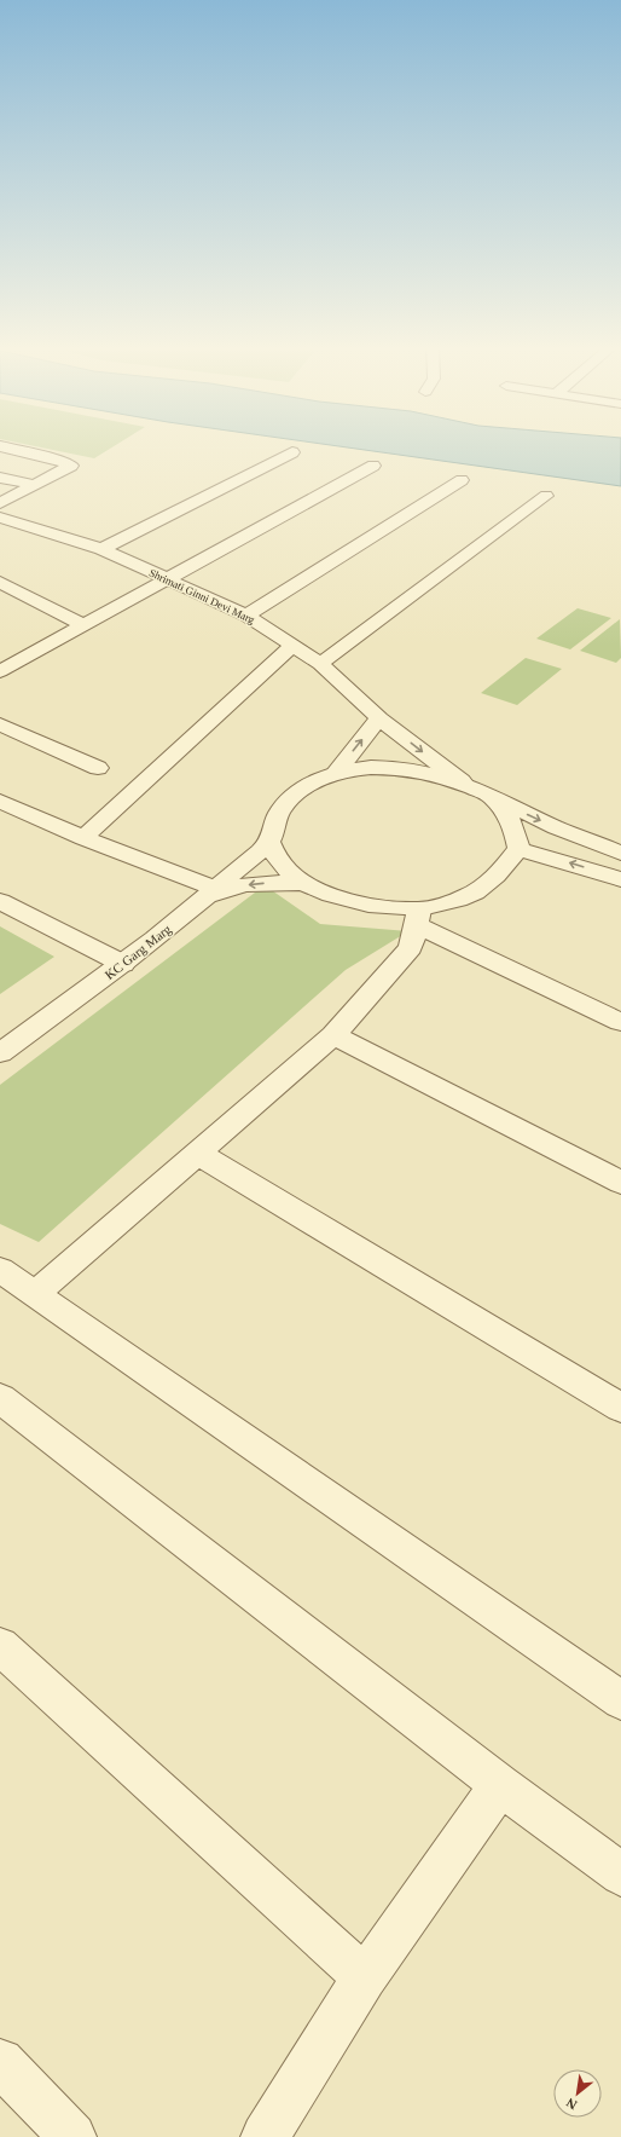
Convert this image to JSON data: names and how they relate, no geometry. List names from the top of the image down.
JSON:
{
  "streets": {
    "street": ["Shrimati Ginni Devi Marg", "KC Garg Marg"]
  },
  "north": "bottom left"
}
